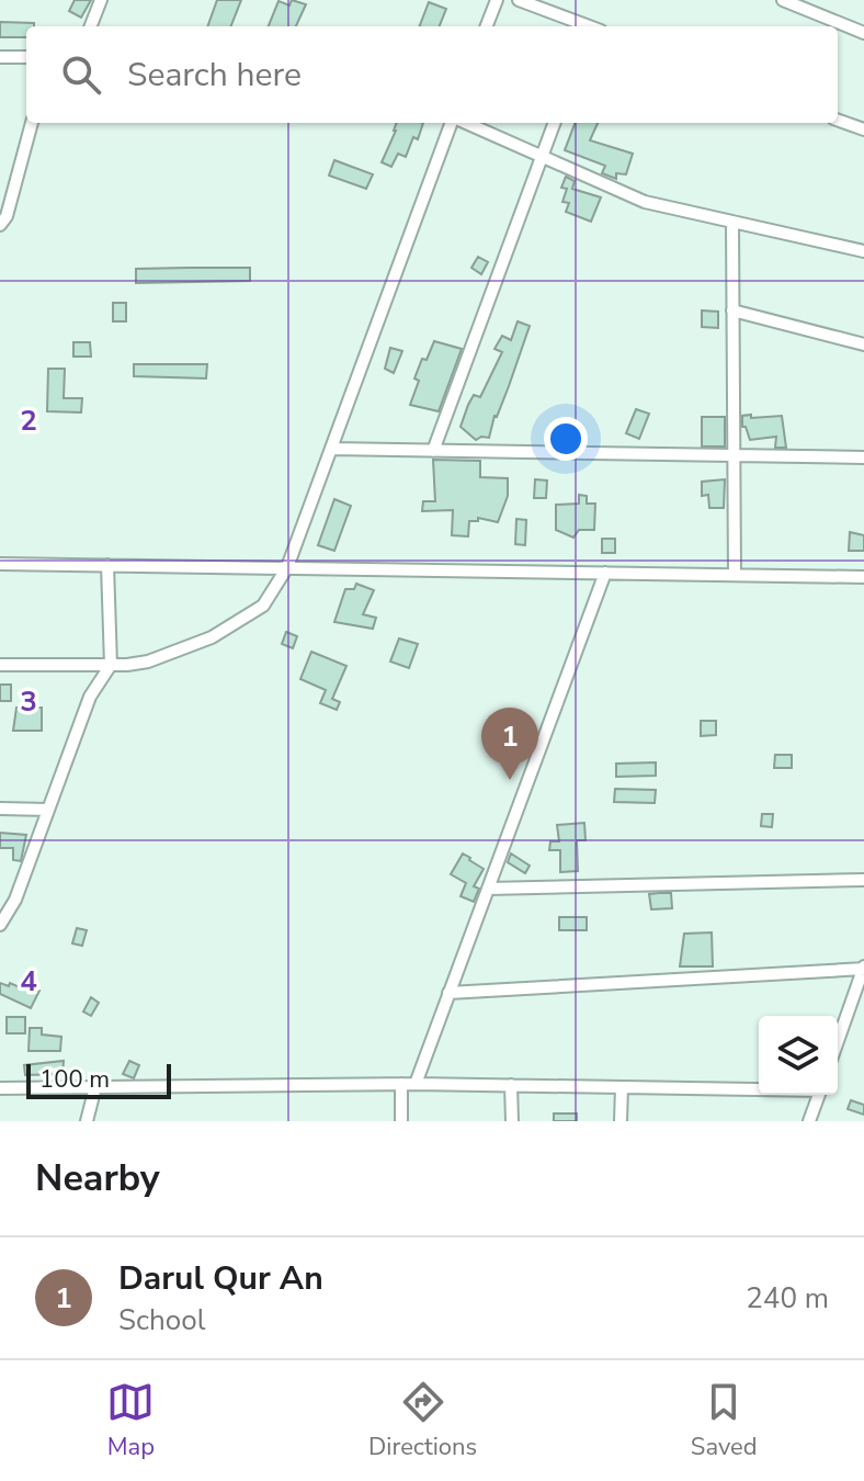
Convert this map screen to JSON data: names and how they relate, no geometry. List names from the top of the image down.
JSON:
{
  "scale_bar": "100 m",
  "page": {
    "search": "Search here",
    "pins": "1",
    "scale": "100 m",
    "heading": "Nearby",
    "list": [
      {
        "mark": "1",
        "name": "Darul Qur An",
        "note": "School",
        "value": "240 m"
      }
    ],
    "nav": ["Map", "Directions", "Saved"]
  },
  "grid": {
    "rows": ["2", "3", "4"]
  }
}
